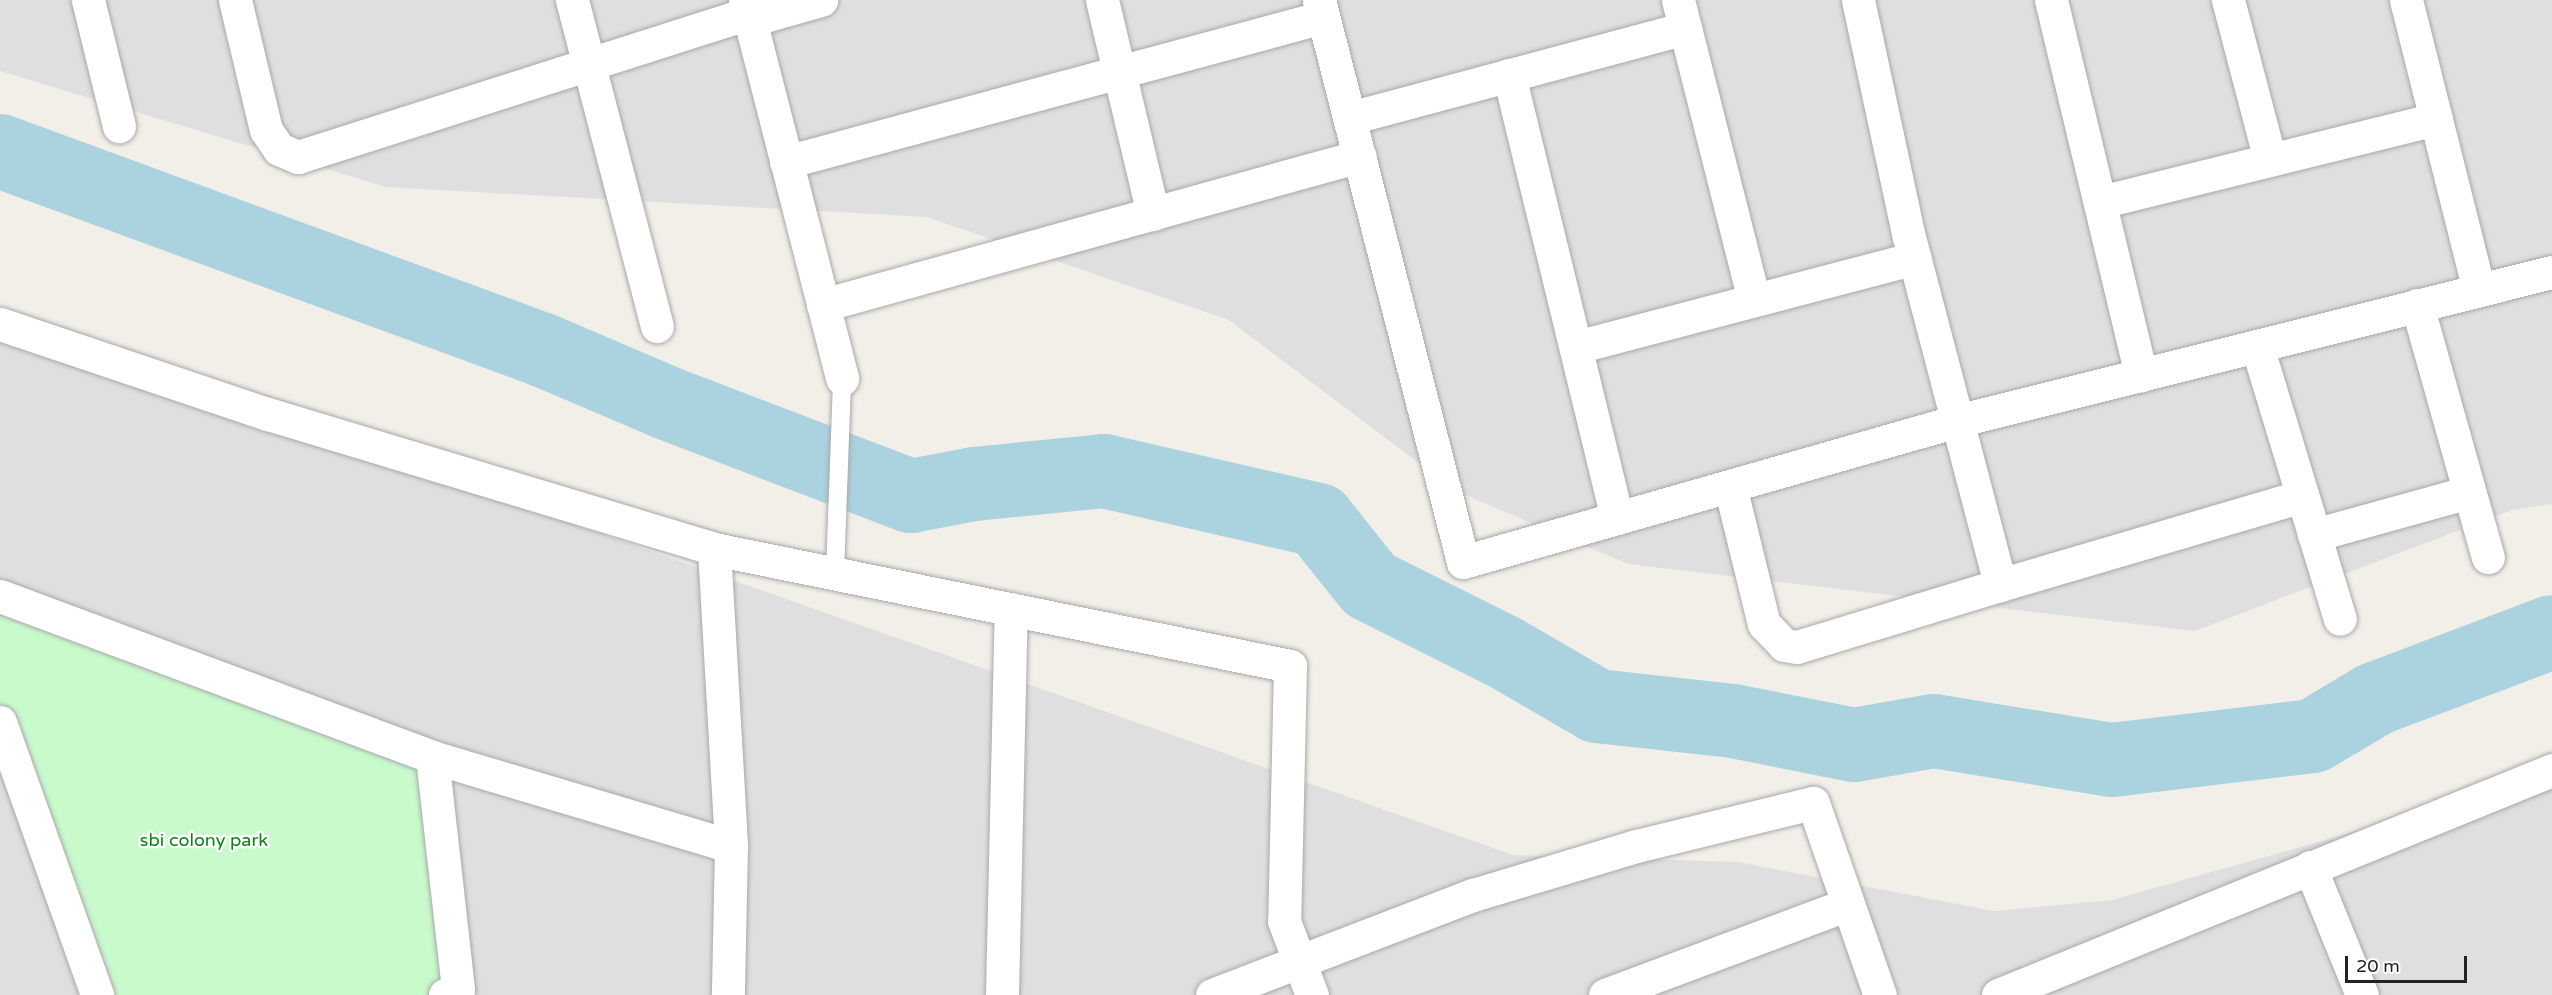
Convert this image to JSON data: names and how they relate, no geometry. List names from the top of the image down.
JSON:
{
  "parks": ["sbi colony park"],
  "scale_bar": "20 m"
}
